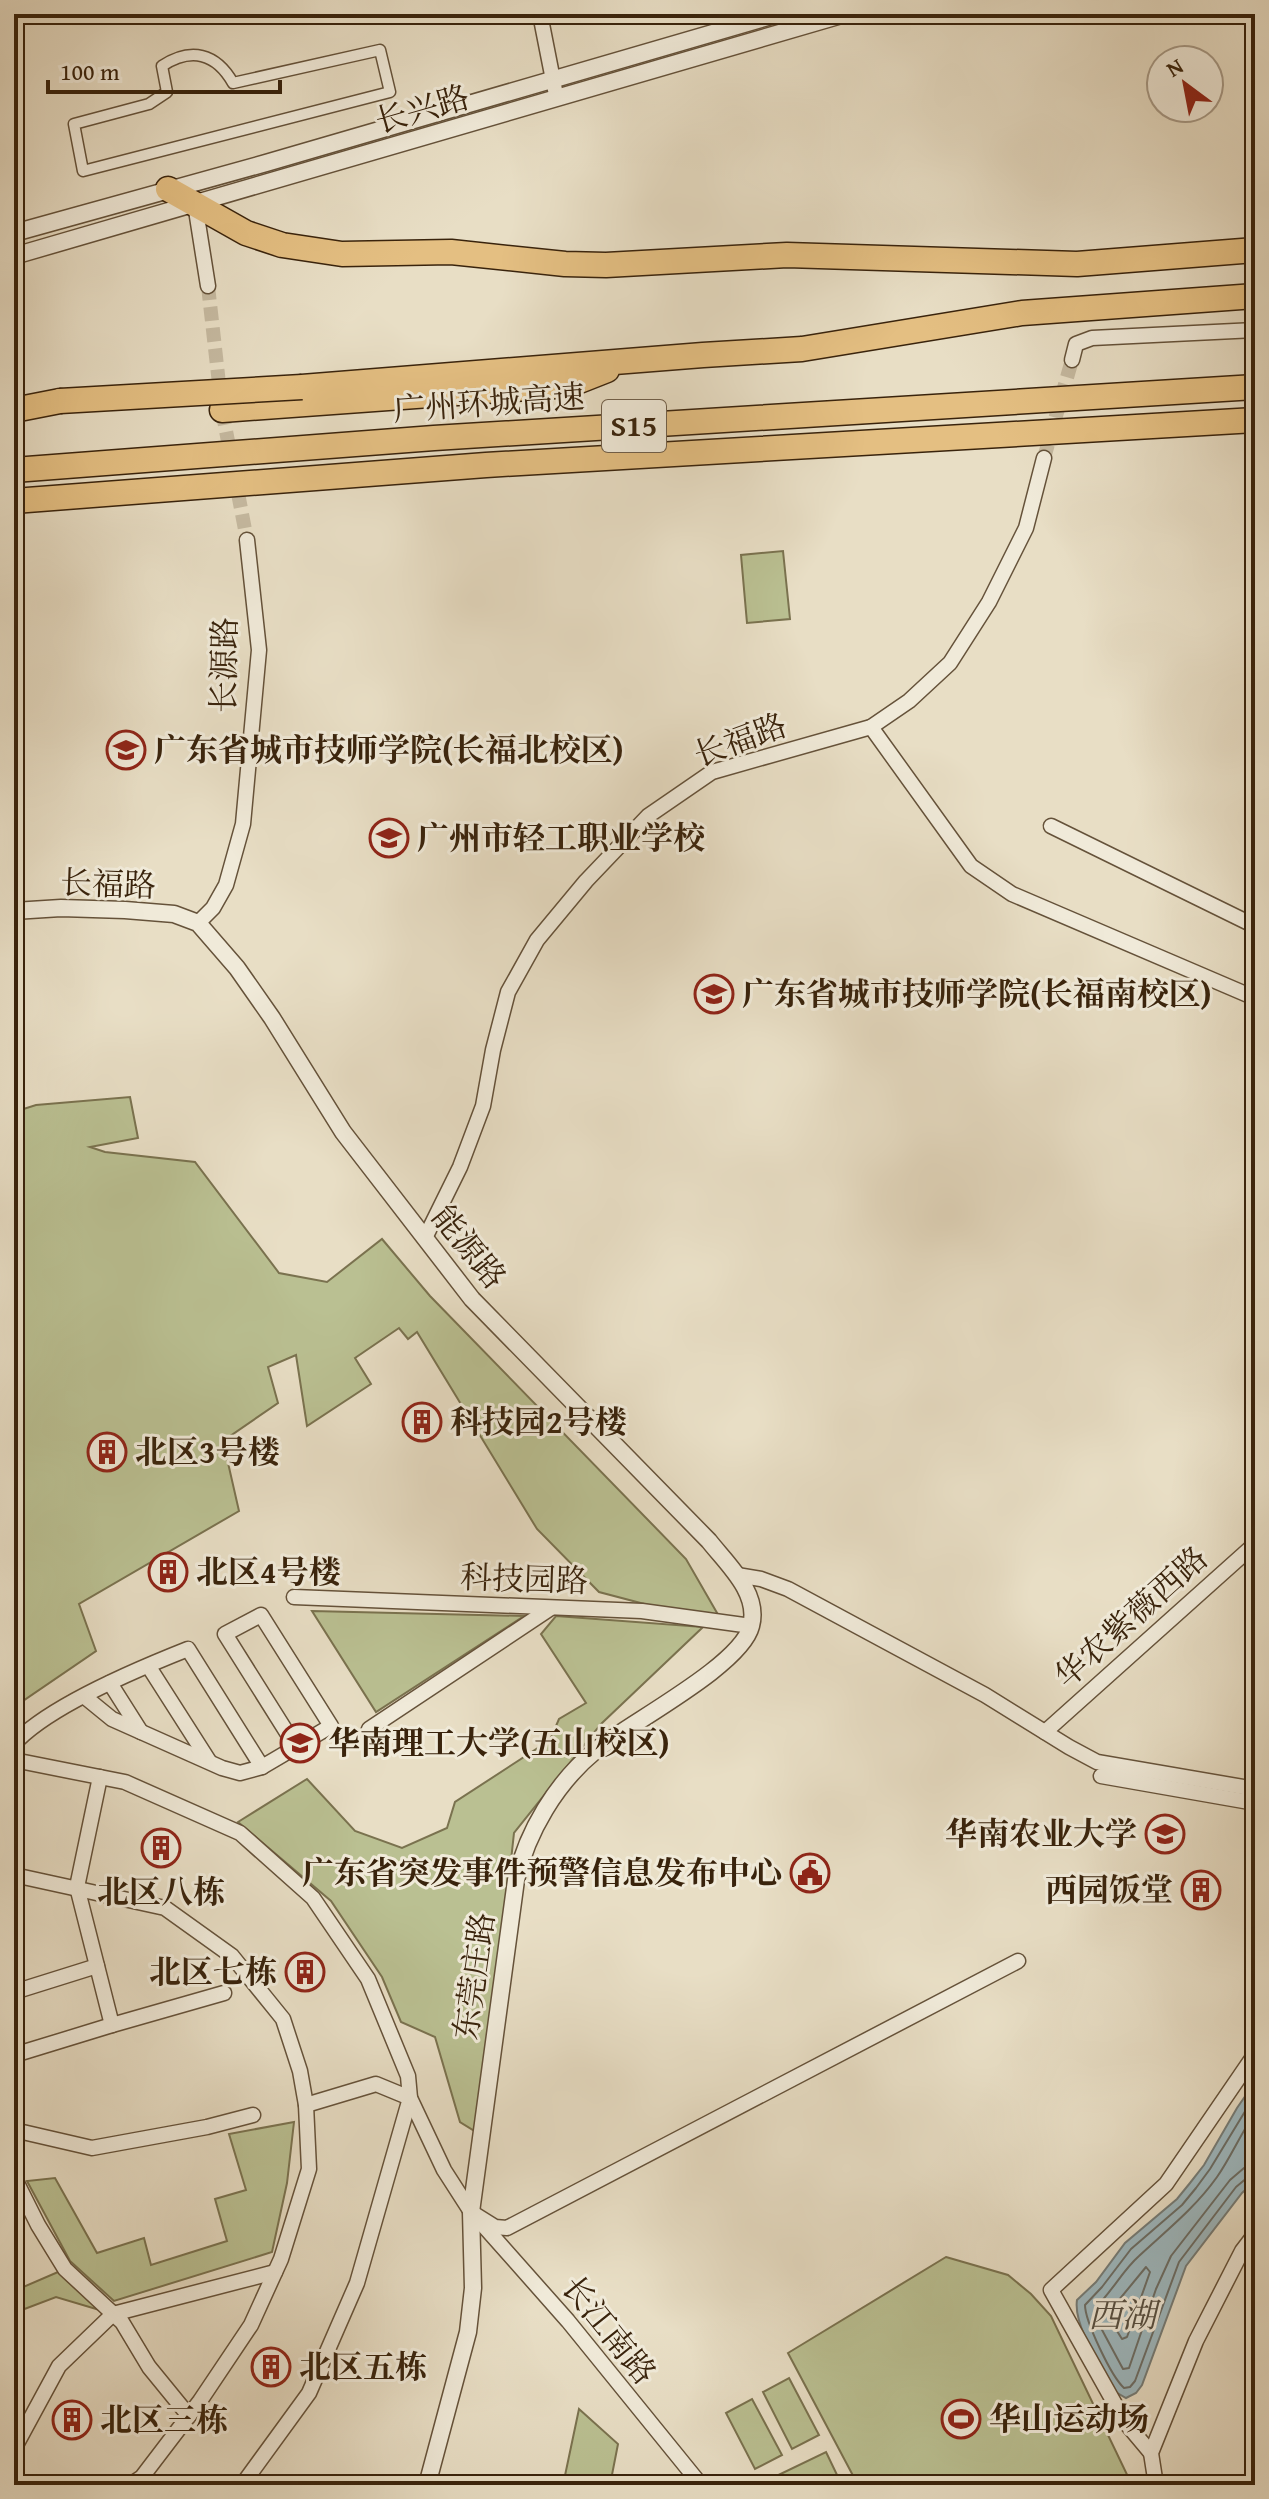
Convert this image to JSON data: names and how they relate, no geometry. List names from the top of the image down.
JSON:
{
  "streets": {
    "highway": ["广州环城高速", "S15"],
    "street": [
      "长兴路",
      "长源路",
      "长福路",
      "能源路",
      "科技园路",
      "华农紫薇西路",
      "东莞庄路",
      "长江南路"
    ]
  },
  "crossings": [
    ["长源路", "长福路"],
    ["长源路", "能源路"],
    ["长福路", "能源路"],
    ["科技园路", "东莞庄路"],
    ["东莞庄路", "长江南路"]
  ],
  "water": ["西湖"],
  "places": {
    "school or university": [
      "广东省城市技师学院(长福北校区)",
      "广州市轻工职业学校",
      "广东省城市技师学院(长福南校区)",
      "华南理工大学(五山校区)",
      "华南农业大学"
    ],
    "building": [
      "科技园2号楼",
      "北区3号楼",
      "北区4号楼",
      "北区八栋",
      "西园饭堂",
      "北区七栋",
      "北区五栋",
      "北区三栋"
    ],
    "public building": ["广东省突发事件预警信息发布中心"],
    "sports": ["华山运动场"]
  },
  "scale_bar": "100 m",
  "north": "top left"
}
